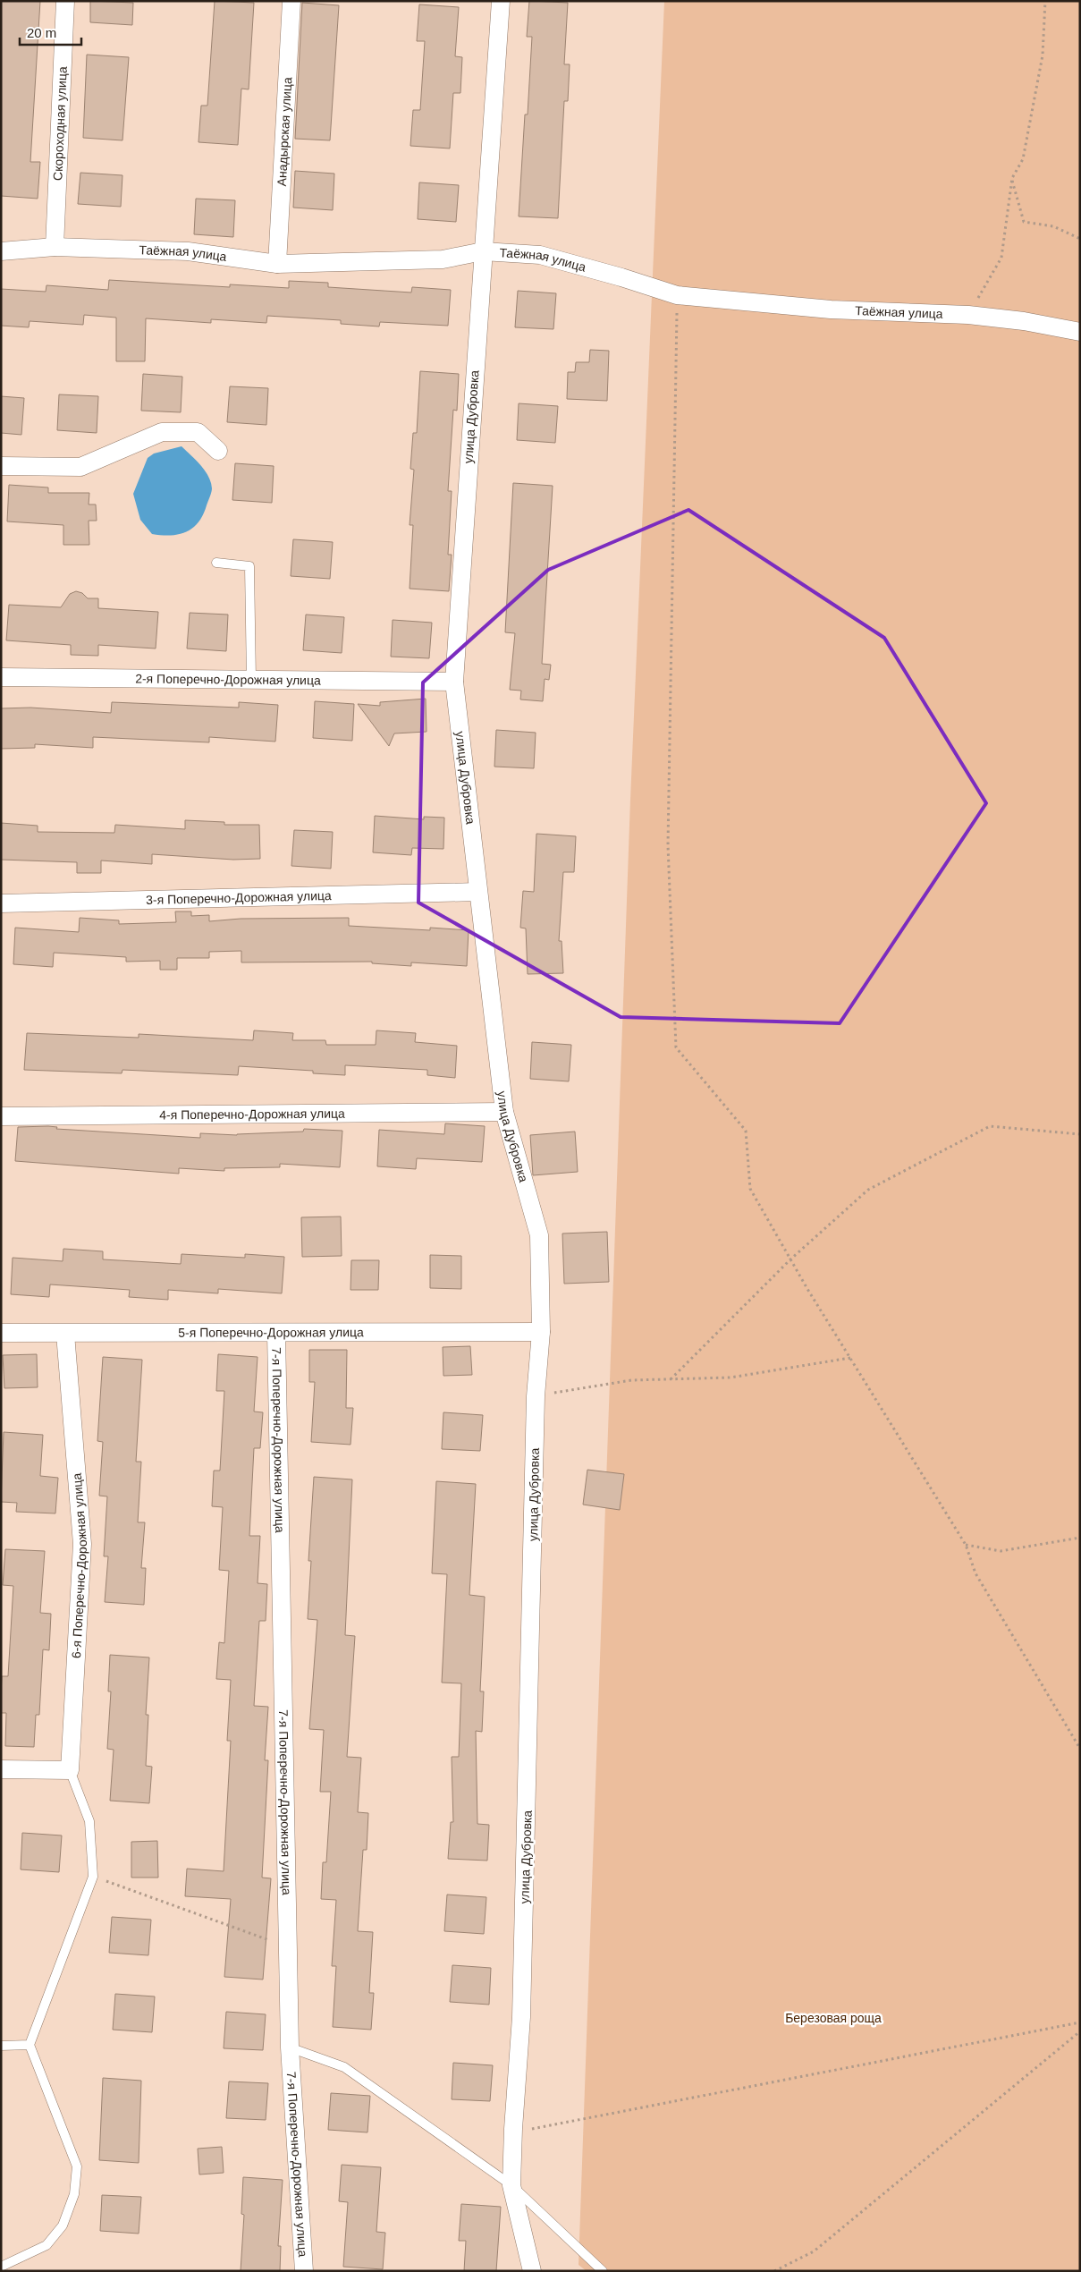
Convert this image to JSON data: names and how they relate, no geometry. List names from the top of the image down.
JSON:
{
  "streets": {
    "street": [
      "Скороходная улица",
      "Анадырская улица",
      "Таёжная улица",
      "улица Дубровка",
      "2-я Поперечно-Дорожная улица",
      "3-я Поперечно-Дорожная улица",
      "4-я Поперечно-Дорожная улица",
      "5-я Поперечно-Дорожная улица",
      "7-я Поперечно-Дорожная улица",
      "6-я Поперечно-Дорожная улица"
    ]
  },
  "crossings": [
    ["Скороходная улица", "Таёжная улица"],
    ["Анадырская улица", "Таёжная улица"],
    ["Таёжная улица", "улица Дубровка"],
    ["улица Дубровка", "2-я Поперечно-Дорожная улица"],
    ["улица Дубровка", "3-я Поперечно-Дорожная улица"],
    ["улица Дубровка", "4-я Поперечно-Дорожная улица"],
    ["улица Дубровка", "5-я Поперечно-Дорожная улица"],
    ["5-я Поперечно-Дорожная улица", "7-я Поперечно-Дорожная улица"],
    ["5-я Поперечно-Дорожная улица", "6-я Поперечно-Дорожная улица"]
  ],
  "parks": ["Березовая роща"],
  "scale_bar": "20 m"
}
